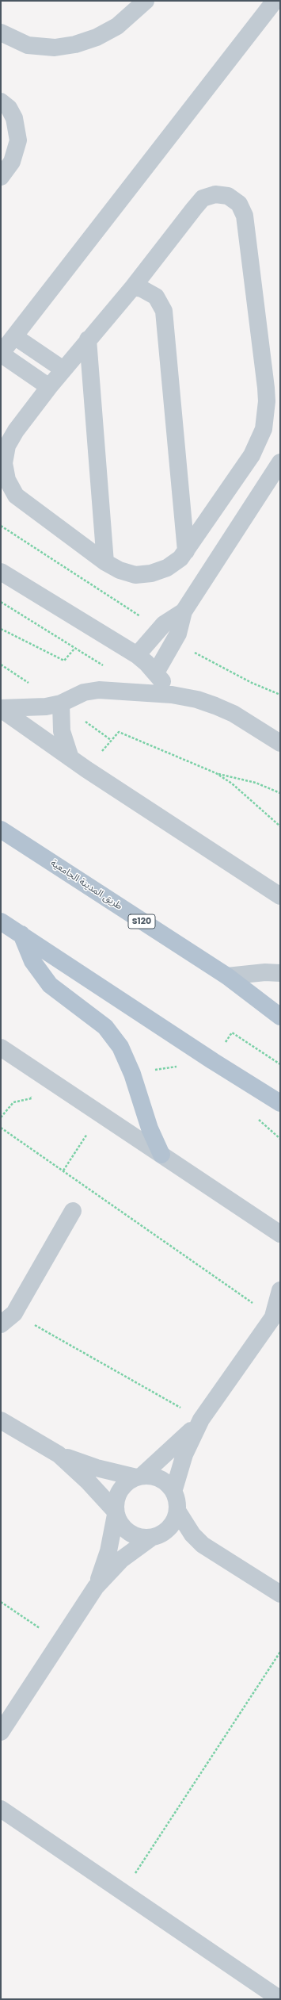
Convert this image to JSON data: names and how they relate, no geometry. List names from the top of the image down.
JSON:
{
  "streets": {
    "main road": ["طريق المدينة الجامعية", "S120"]
  }
}
